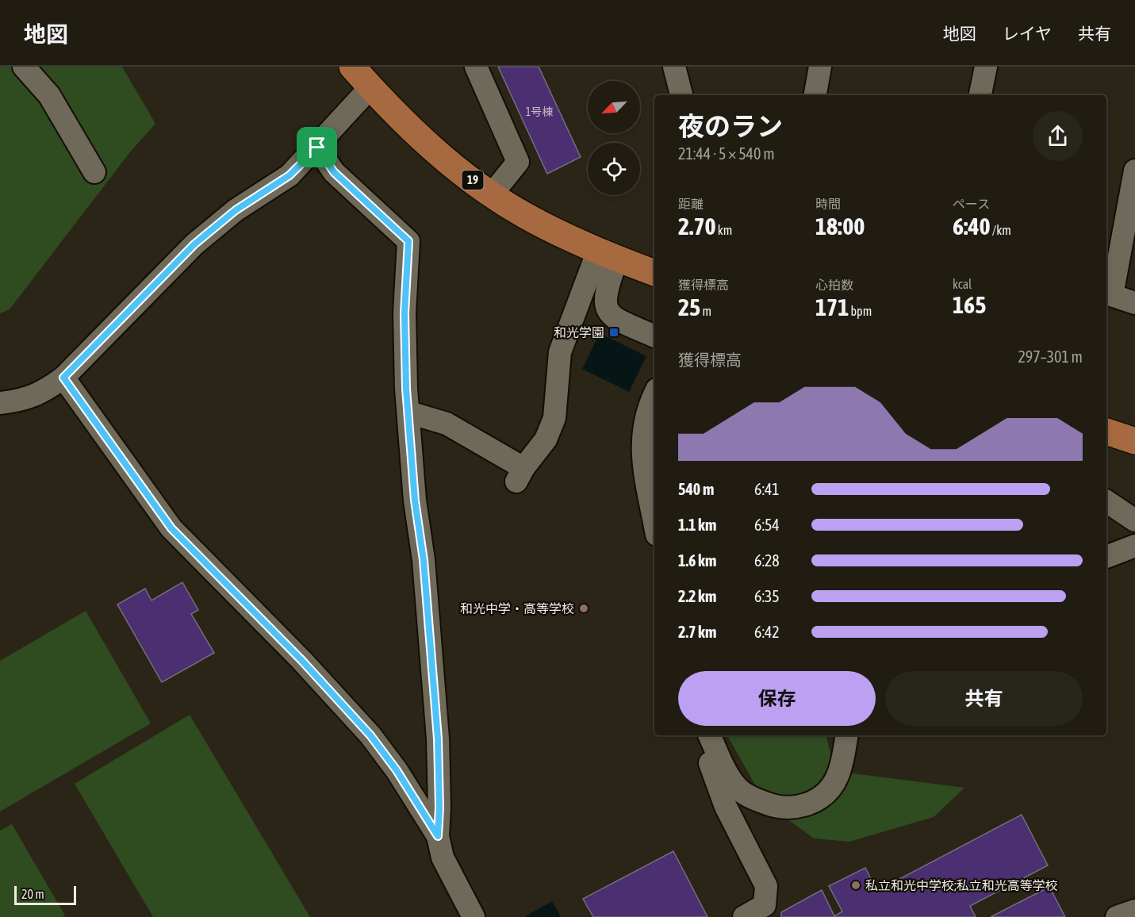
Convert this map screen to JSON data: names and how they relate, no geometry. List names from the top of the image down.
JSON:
{
  "streets": {
    "main road": ["19"]
  },
  "places": {
    "transit": ["和光学園"],
    "other": ["和光中学・高等学校", "私立和光中学校;私立和光高等学校"]
  },
  "house_numbers": ["1号棟"],
  "scale_bar": "20 m",
  "north": "bottom left",
  "page": {
    "header": "地図",
    "nav": ["地図", "レイヤ", "共有"],
    "heading": ["夜のラン", "21:44 · 5 × 540 m"],
    "stats": [
      ["距離", "2.70 km"],
      ["時間", "18:00"],
      ["ペース", "6:40 /km"],
      ["獲得標高", "25 m"],
      ["心拍数", "171 bpm"],
      ["kcal", "165"]
    ],
    "chart": ["獲得標高", "297–301 m"],
    "list": [
      {
        "name": "540 m",
        "note": "6:41"
      },
      {
        "name": "1.1 km",
        "note": "6:54"
      },
      {
        "name": "1.6 km",
        "note": "6:28"
      },
      {
        "name": "2.2 km",
        "note": "6:35"
      },
      {
        "name": "2.7 km",
        "note": "6:42"
      }
    ],
    "buttons": ["保存", "共有"],
    "scale": "20 m"
  }
}
